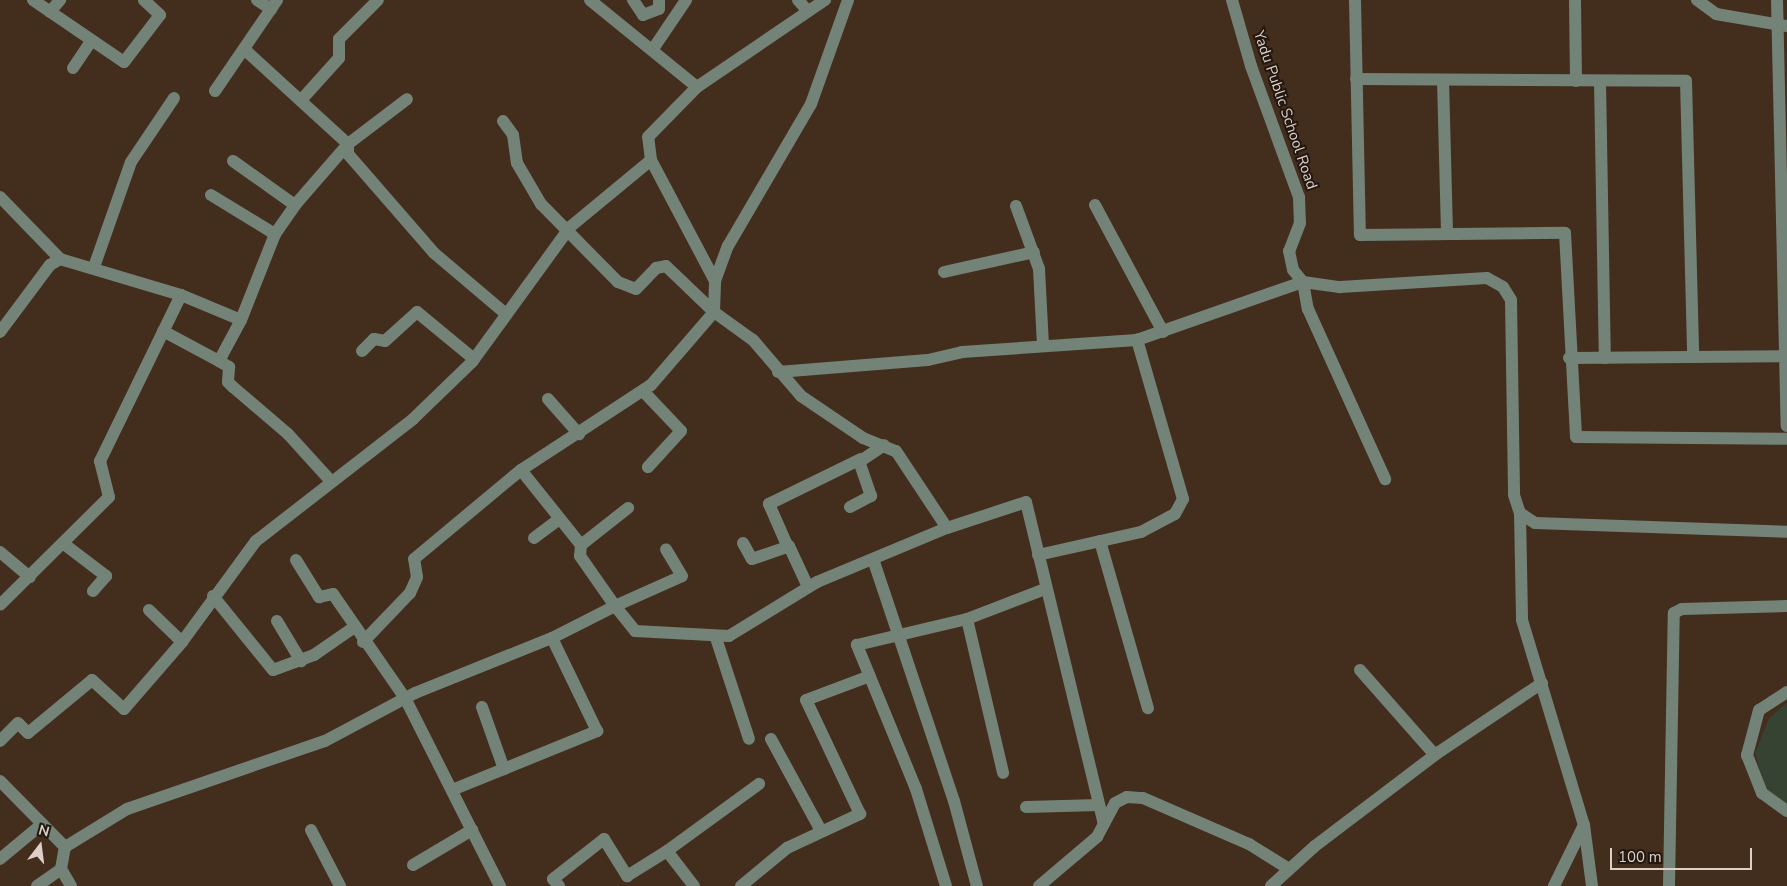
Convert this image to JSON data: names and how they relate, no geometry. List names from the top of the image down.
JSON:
{
  "streets": {
    "street": ["Yadu Public School Road"]
  },
  "scale_bar": "100 m",
  "north": "top"
}
